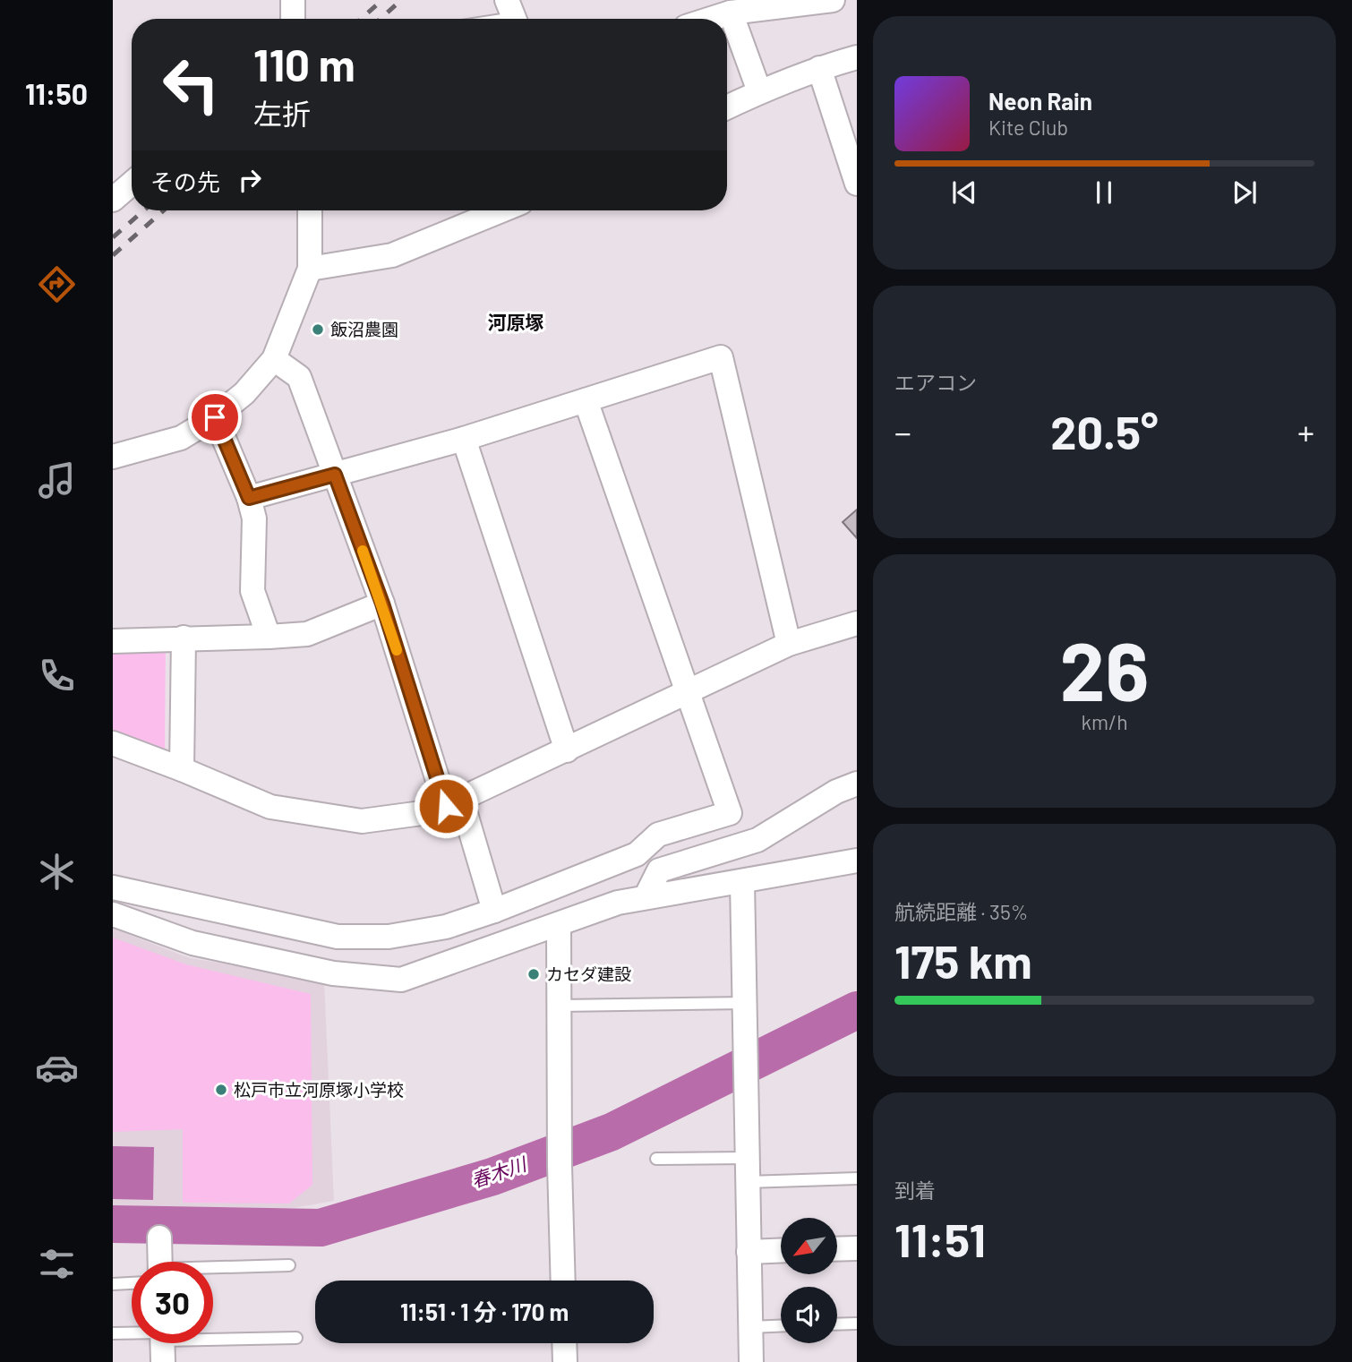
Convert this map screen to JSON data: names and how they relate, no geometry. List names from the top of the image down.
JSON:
{
  "districts": ["河原塚"],
  "water": ["春木川"],
  "places": ["飯沼農園", "カセダ建設", "松戸市立河原塚小学校"],
  "north": "bottom left",
  "page": {
    "tabs": "11:50",
    "turn": ["110 m", "左折"],
    "song": ["Neon Rain", "Kite Club"],
    "then": "その先",
    "tile": [
      "エアコン",
      ["26", "km/h"],
      ["航続距離 · 35%", "175 km"],
      ["到着", "11:51"]
    ],
    "heat": ["−", "20.5°", "+"],
    "limit": "30",
    "trip": "11:51 · 1 分 · 170 m"
  }
}
